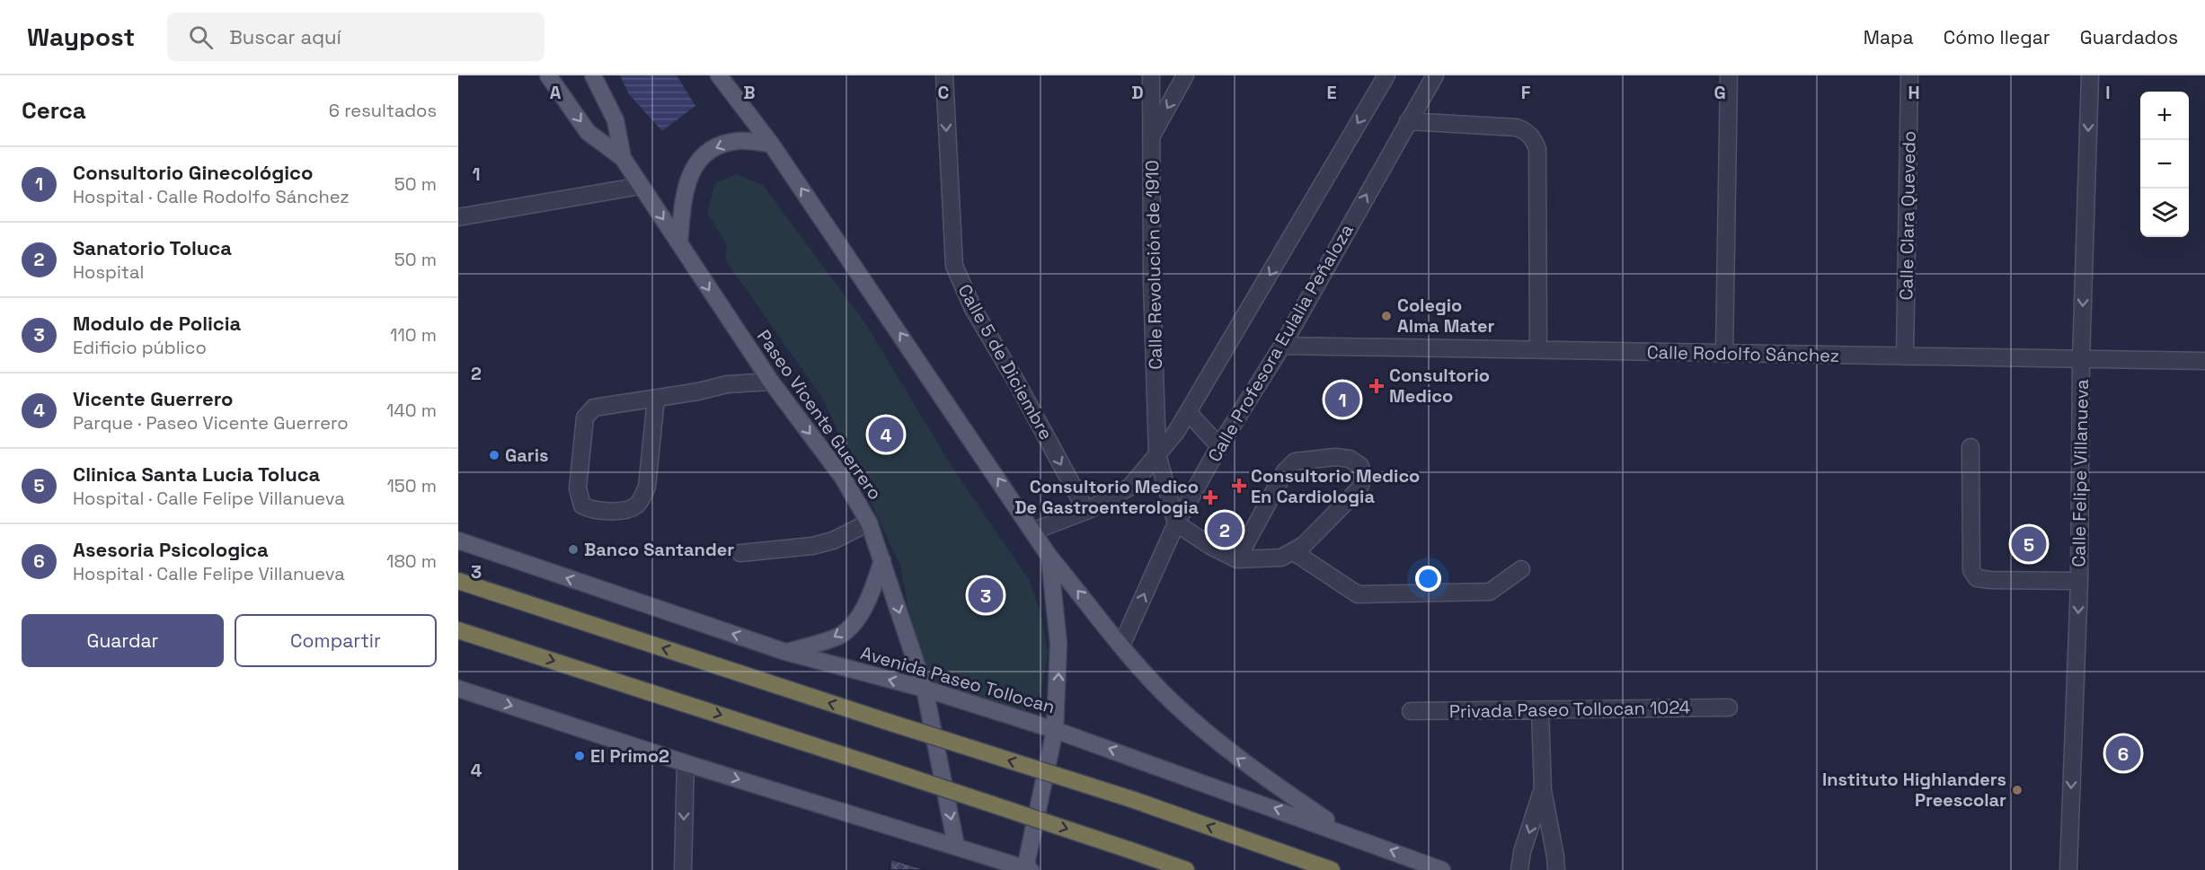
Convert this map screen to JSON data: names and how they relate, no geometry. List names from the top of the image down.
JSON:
{
  "streets": {
    "main road": ["Paseo Vicente Guerrero", "Avenida Paseo Tollocan"],
    "street": [
      "Calle Clara Quevedo",
      "Calle Revolución de 1910",
      "Calle Profesora Eulalia Peñaloza",
      "Calle Rodolfo Sánchez",
      "Calle 5 de Diciembre",
      "Calle Felipe Villanueva",
      "Privada Paseo Tollocan 1024"
    ]
  },
  "crossings": [
    ["Calle Clara Quevedo", "Calle Rodolfo Sánchez"],
    ["Calle Revolución de 1910", "Calle Profesora Eulalia Peñaloza"],
    ["Calle Profesora Eulalia Peñaloza", "Calle Rodolfo Sánchez"],
    ["Calle Rodolfo Sánchez", "Calle Felipe Villanueva"],
    ["Paseo Vicente Guerrero", "Avenida Paseo Tollocan"]
  ],
  "one_way": ["Calle 5 de Diciembre", "Calle Felipe Villanueva"],
  "places": {
    "other": [
      "Colegio Alma Mater",
      "Garis",
      "Banco Santander",
      "El Primo2",
      "Instituto Highlanders Preescolar"
    ],
    "health": ["Consultorio Medico", "Consultorio Medico En Cardiologia", "Consultorio Medico De Gastroenterologia"]
  },
  "page": {
    "header": "Waypost",
    "search": "Buscar aquí",
    "nav": ["Mapa", "Cómo llegar", "Guardados"],
    "heading": ["Cerca", "6 resultados"],
    "map_buttons": ["+", "−"],
    "list": [
      {
        "mark": "1",
        "name": "Consultorio Ginecológico",
        "note": "Hospital · Calle Rodolfo Sánchez",
        "value": "50 m"
      },
      {
        "mark": "2",
        "name": "Sanatorio Toluca",
        "note": "Hospital",
        "value": "50 m"
      },
      {
        "mark": "3",
        "name": "Modulo de Policia",
        "note": "Edificio público",
        "value": "110 m"
      },
      {
        "mark": "4",
        "name": "Vicente Guerrero",
        "note": "Parque · Paseo Vicente Guerrero",
        "value": "140 m"
      },
      {
        "mark": "5",
        "name": "Clinica Santa Lucia Toluca",
        "note": "Hospital · Calle Felipe Villanueva",
        "value": "150 m"
      },
      {
        "mark": "6",
        "name": "Asesoria Psicologica",
        "note": "Hospital · Calle Felipe Villanueva",
        "value": "180 m"
      }
    ],
    "pins": [
      "1",
      "4",
      "2",
      "5",
      "3",
      "6"
    ],
    "buttons": ["Guardar", "Compartir"]
  },
  "grid": {
    "columns": [
      "A",
      "B",
      "C",
      "D",
      "E",
      "F",
      "G",
      "H",
      "I"
    ],
    "rows": [
      "1",
      "2",
      "3",
      "4"
    ]
  }
}
